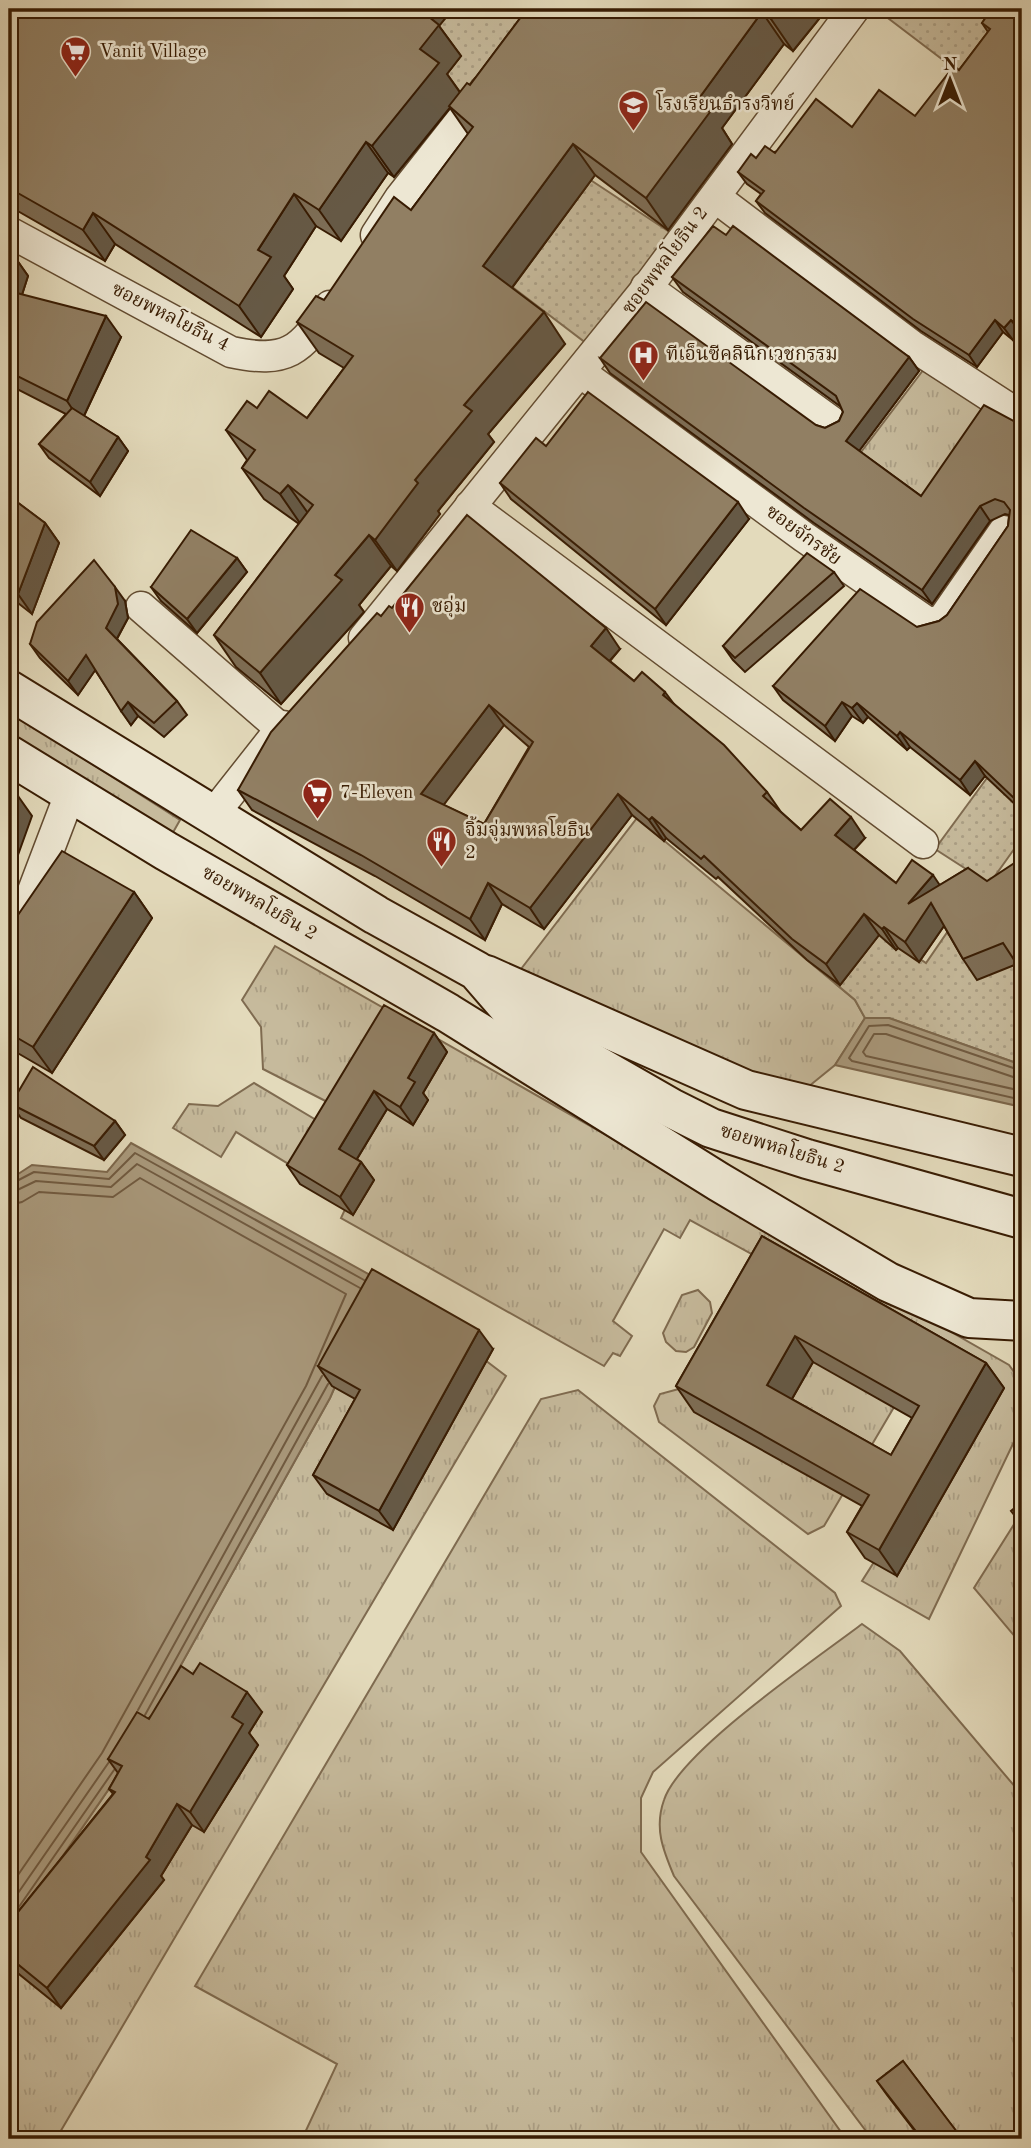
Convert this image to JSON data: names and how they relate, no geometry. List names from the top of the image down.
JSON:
{
  "streets": {
    "street": ["ซอยพหลโยธิน 2", "ซอยพหลโยธิน 4", "ซอยจักรชัย"]
  },
  "crossings": [
    ["ซอยพหลโยธิน 2", "ซอยจักรชัย"]
  ],
  "places": {
    "supermarket": ["Vanit Village", "7-Eleven"],
    "school or university": ["โรงเรียนธำรงวิทย์"],
    "hospital": ["ทีเอ็นซีคลินิกเวชกรรม"],
    "restaurant": ["ชอุ่ม", "จิ้มจุ่มพหลโยธิน 2"]
  },
  "north": "top"
}
